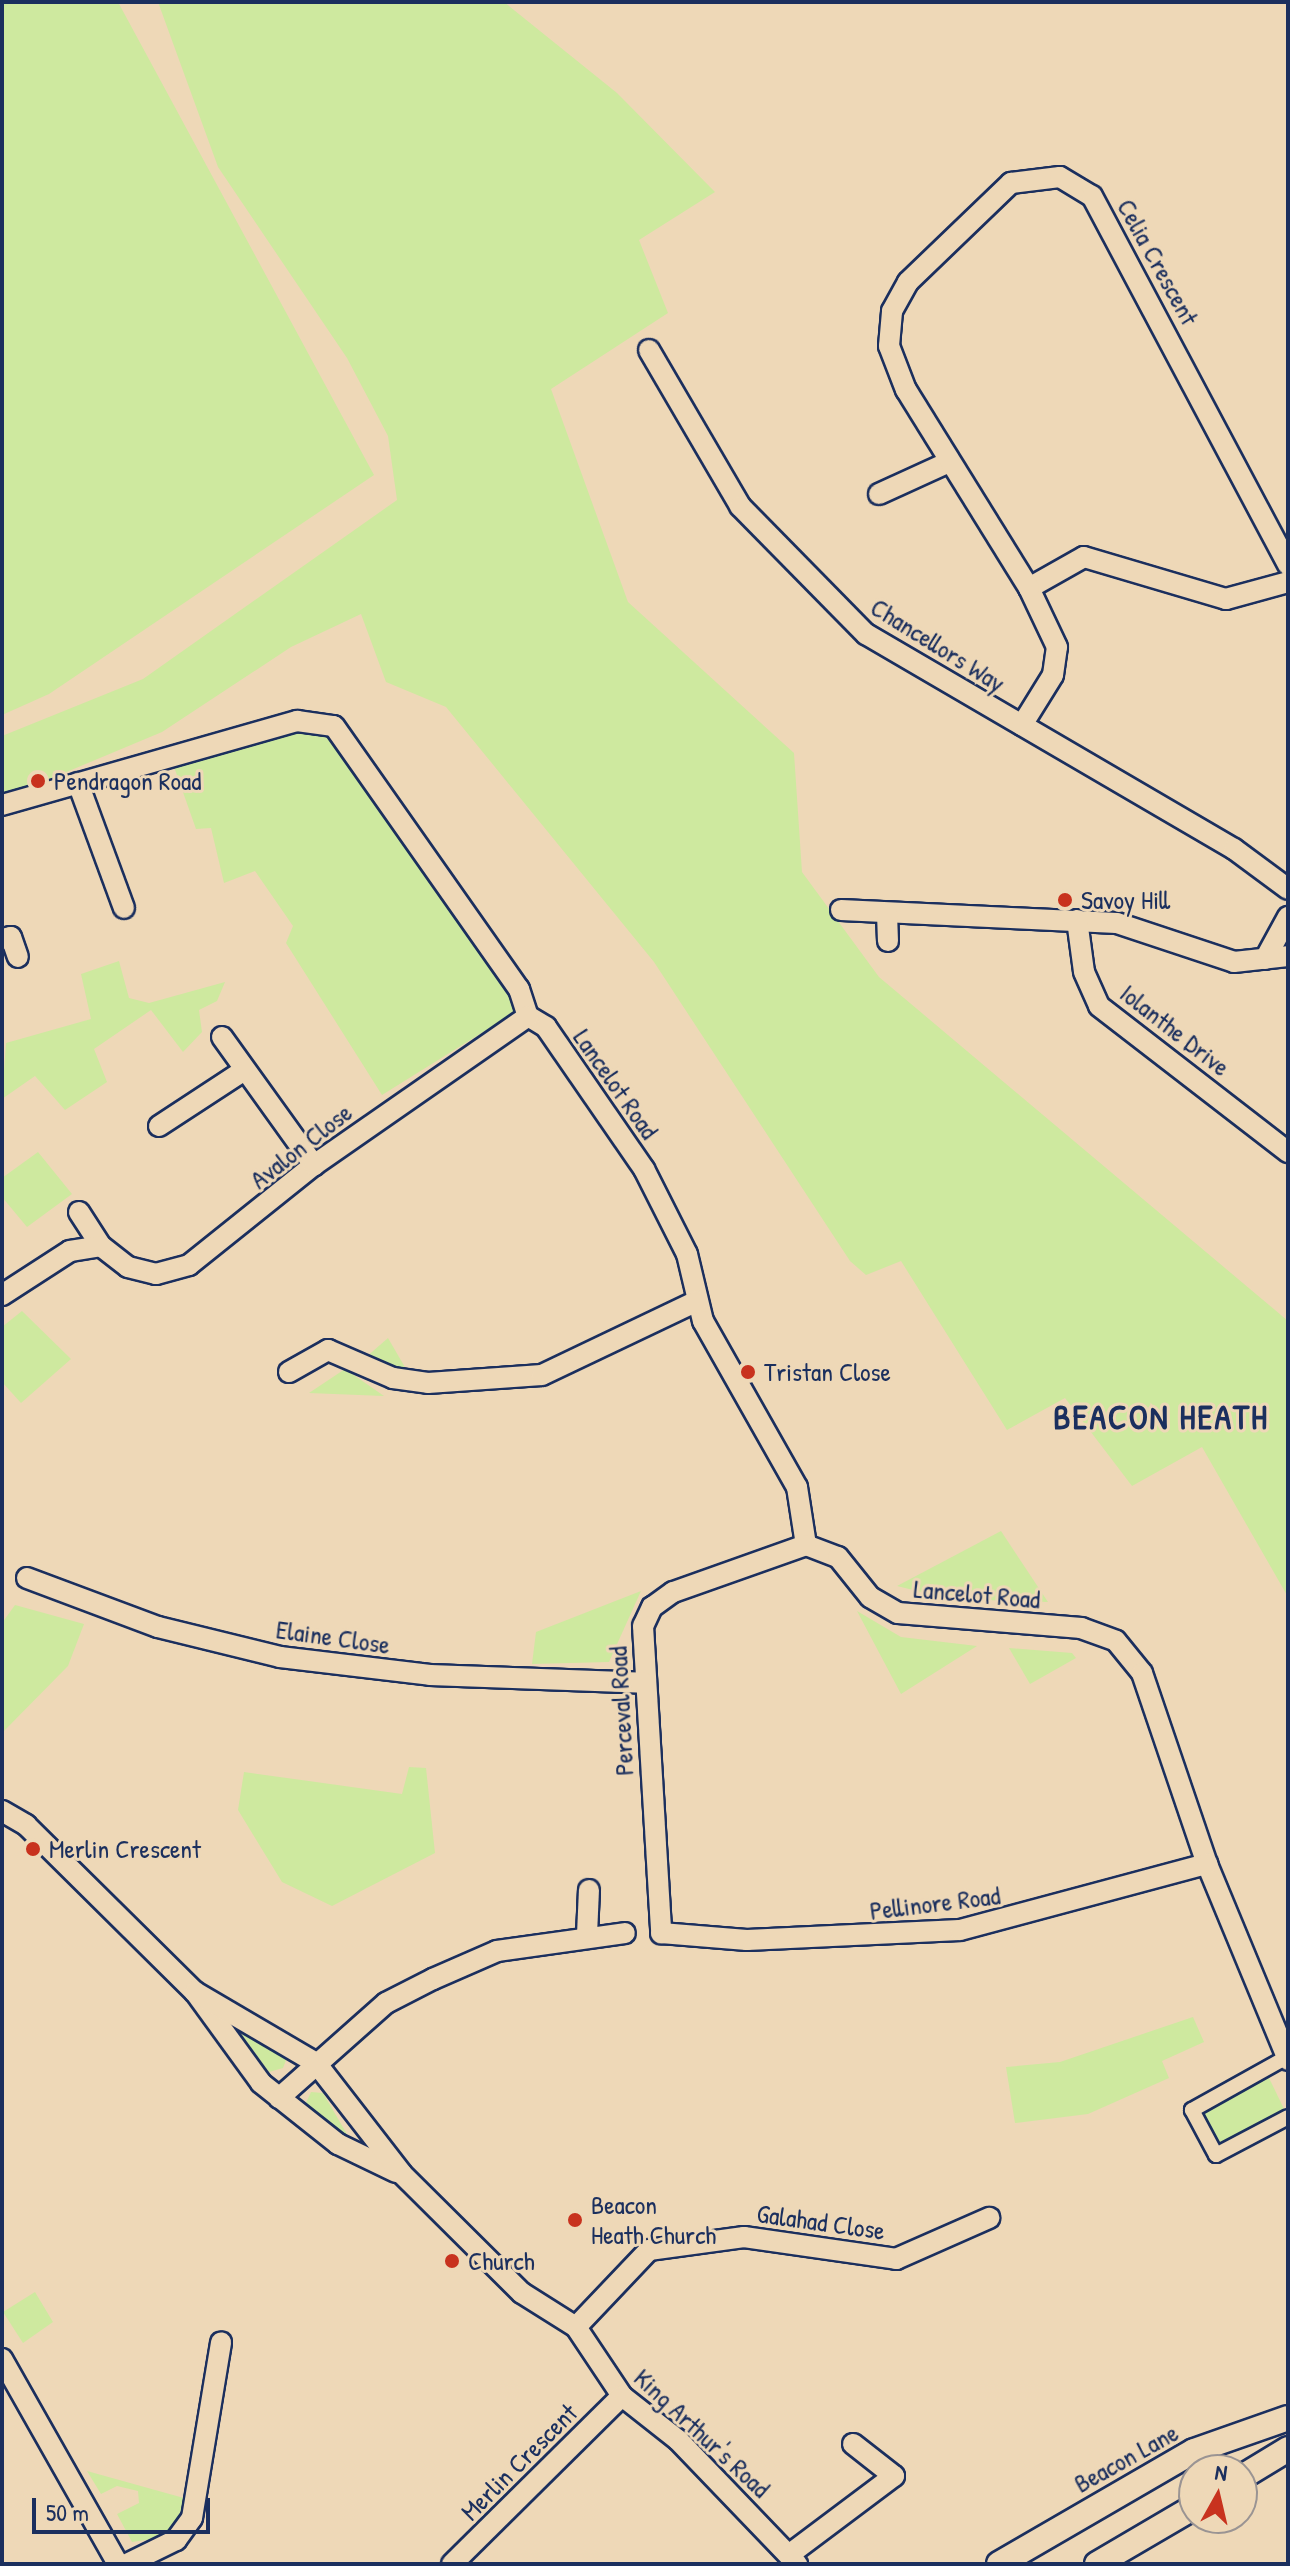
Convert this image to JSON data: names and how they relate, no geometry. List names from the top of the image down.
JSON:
{
  "streets": {
    "street": [
      "Celia Crescent",
      "Chancellors Way",
      "Iolanthe Drive",
      "Lancelot Road",
      "Avalon Close",
      "Elaine Close",
      "Perceval Road",
      "Pellinore Road",
      "Galahad Close",
      "King Arthur's Road",
      "Beacon Lane",
      "Merlin Crescent"
    ]
  },
  "crossings": [
    ["Celia Crescent", "Chancellors Way"],
    ["Lancelot Road", "Avalon Close"],
    ["Lancelot Road", "Perceval Road"],
    ["Lancelot Road", "Pellinore Road"],
    ["Elaine Close", "Perceval Road"],
    ["Perceval Road", "Pellinore Road"],
    ["Galahad Close", "King Arthur's Road"],
    ["King Arthur's Road", "Merlin Crescent"]
  ],
  "districts": ["BEACON HEATH"],
  "places": [
    "Pendragon Road",
    "Savoy Hill",
    "Tristan Close",
    "Merlin Crescent",
    "Beacon Heath Church",
    "Church"
  ],
  "scale_bar": "50 m",
  "north": "top"
}
